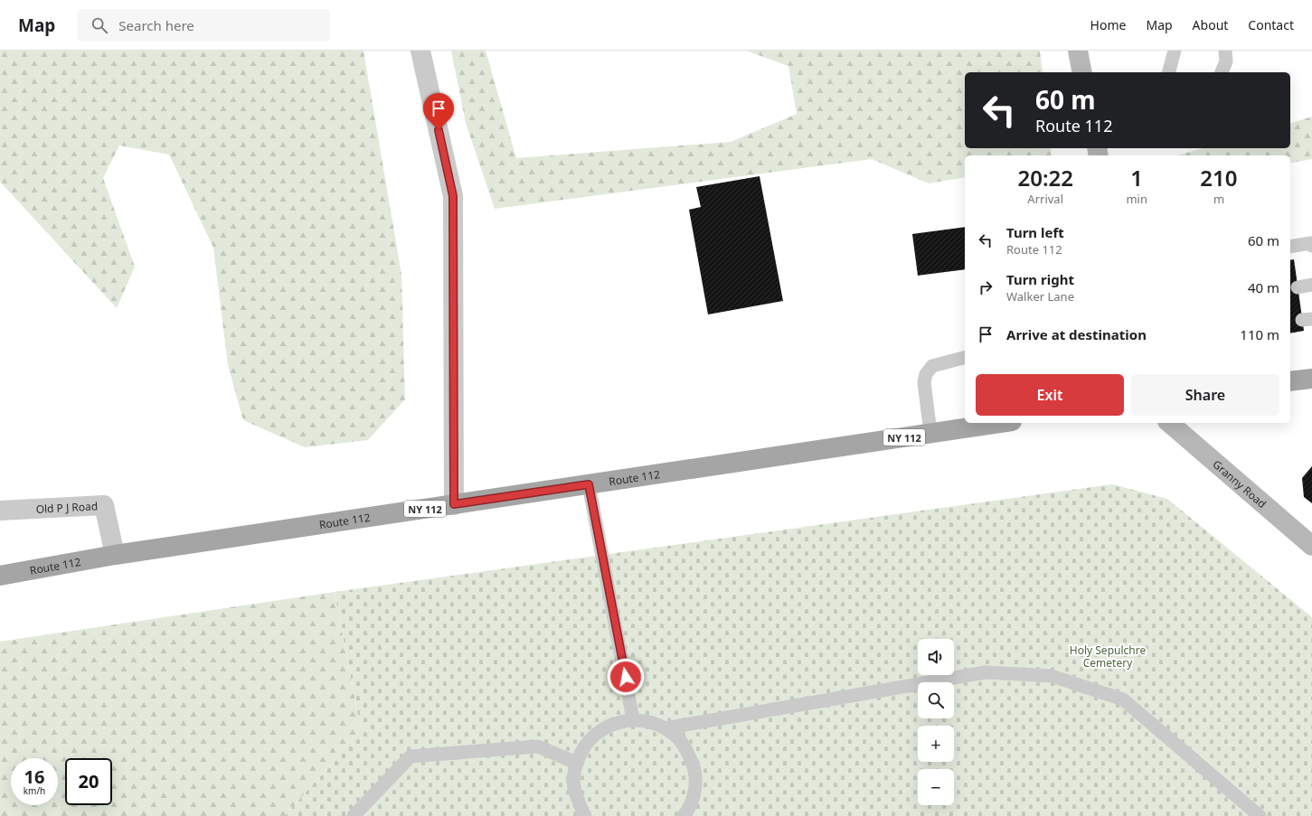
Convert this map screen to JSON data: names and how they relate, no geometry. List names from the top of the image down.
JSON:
{
  "streets": {
    "main road": ["NY 112", "Route 112"],
    "street": ["Granny Road", "Old P J Road"]
  },
  "crossings": [
    ["Route 112", "Old P J Road"]
  ],
  "parks": ["Holy Sepulchre Cemetery"],
  "page": {
    "header": "Map",
    "search": "Search here",
    "nav": [
      "Home",
      "Map",
      "About",
      "Contact"
    ],
    "turn": ["60 m", "Route 112"],
    "eta": [
      "20:22",
      "Arrival",
      "1",
      "min",
      "210",
      "m"
    ],
    "list": [
      {
        "name": "Turn left",
        "note": "Route 112",
        "value": "60 m"
      },
      {
        "name": "Turn right",
        "note": "Walker Lane",
        "value": "40 m"
      },
      {
        "name": "Arrive at destination",
        "value": "110 m"
      }
    ],
    "buttons": ["Exit", "Share"],
    "map_buttons": ["+", "−"],
    "speed": "16 km/h",
    "limit": "20"
  }
}
